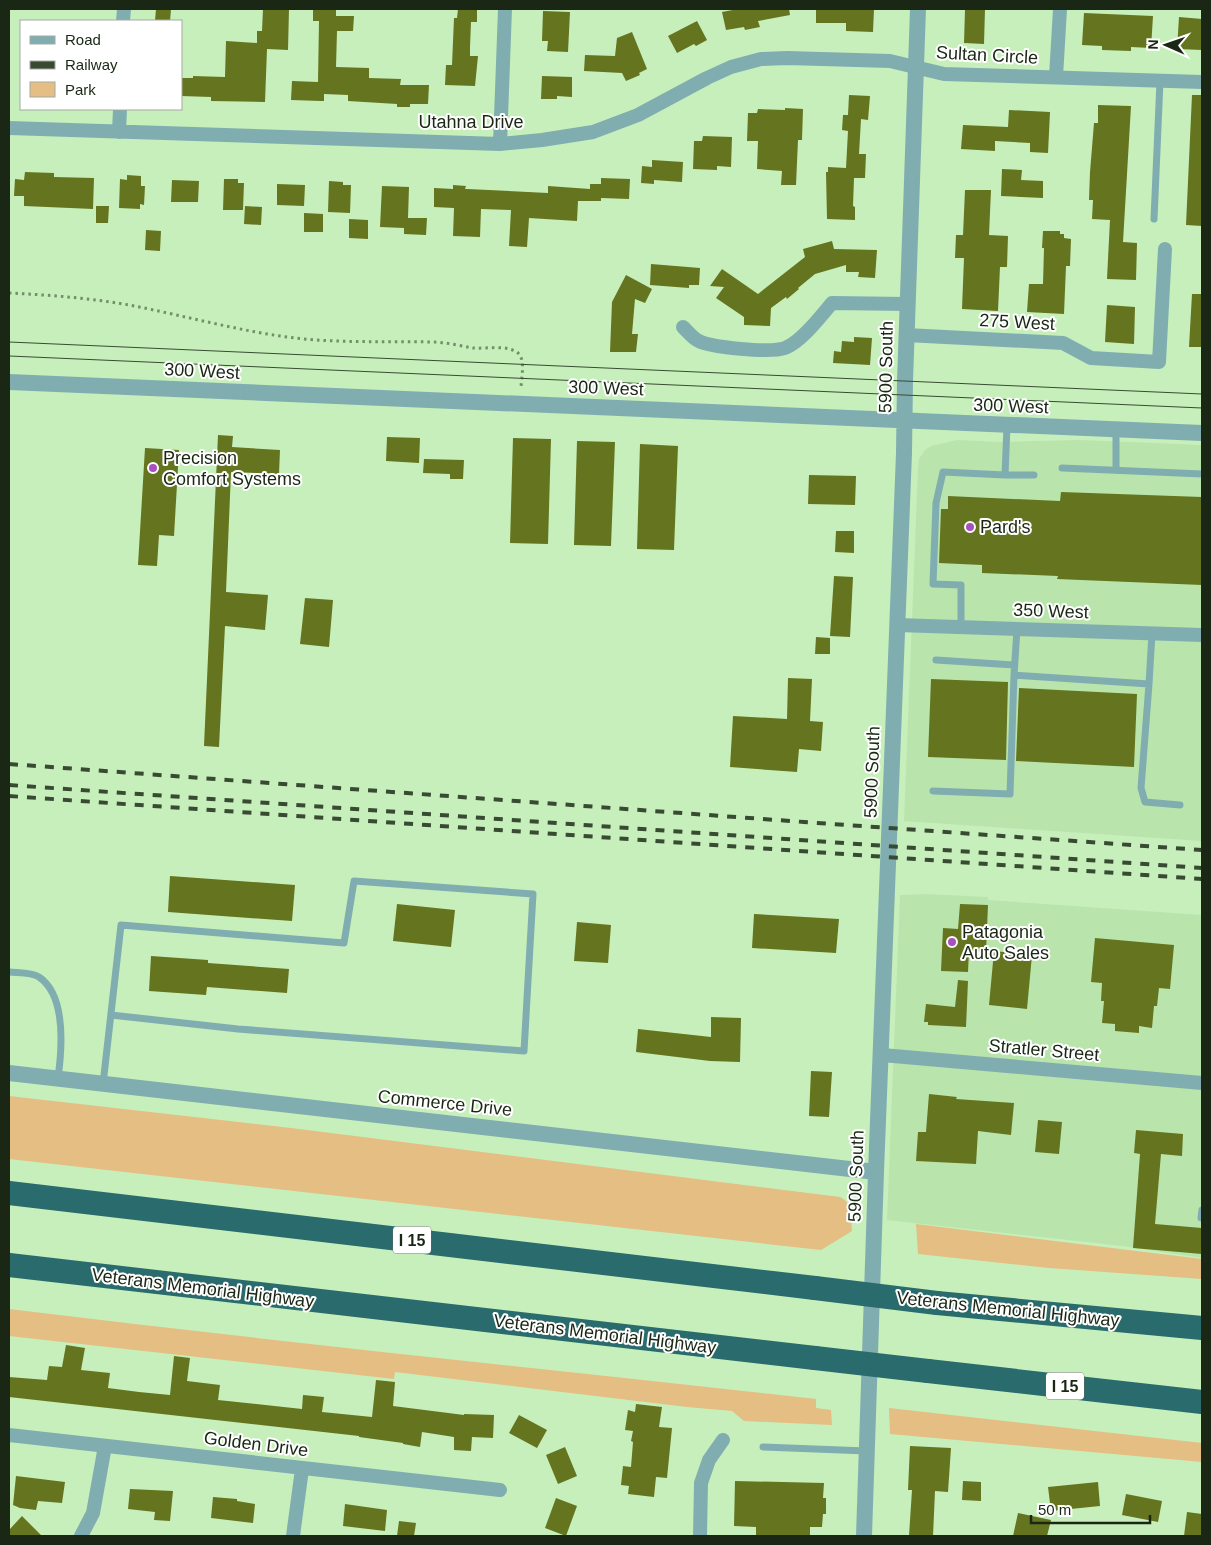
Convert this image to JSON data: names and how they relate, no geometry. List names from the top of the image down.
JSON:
{
  "streets": {
    "highway": ["I 15", "Veterans Memorial Highway"],
    "street": [
      "Sultan Circle",
      "Utahna Drive",
      "275 West",
      "5900 South",
      "300 West",
      "350 West",
      "Stratler Street",
      "Commerce Drive",
      "Golden Drive"
    ]
  },
  "crossings": [
    ["Sultan Circle", "Utahna Drive"],
    ["Sultan Circle", "5900 South"],
    ["Utahna Drive", "5900 South"],
    ["275 West", "5900 South"],
    ["5900 South", "300 West"],
    ["5900 South", "350 West"],
    ["5900 South", "Stratler Street"],
    ["5900 South", "Commerce Drive"]
  ],
  "places": ["Precision Comfort Systems", "Pard's", "Patagonia Auto Sales"],
  "legend": ["Road", "Railway", "Park"],
  "scale_bar": "50 m",
  "north": "left"
}
